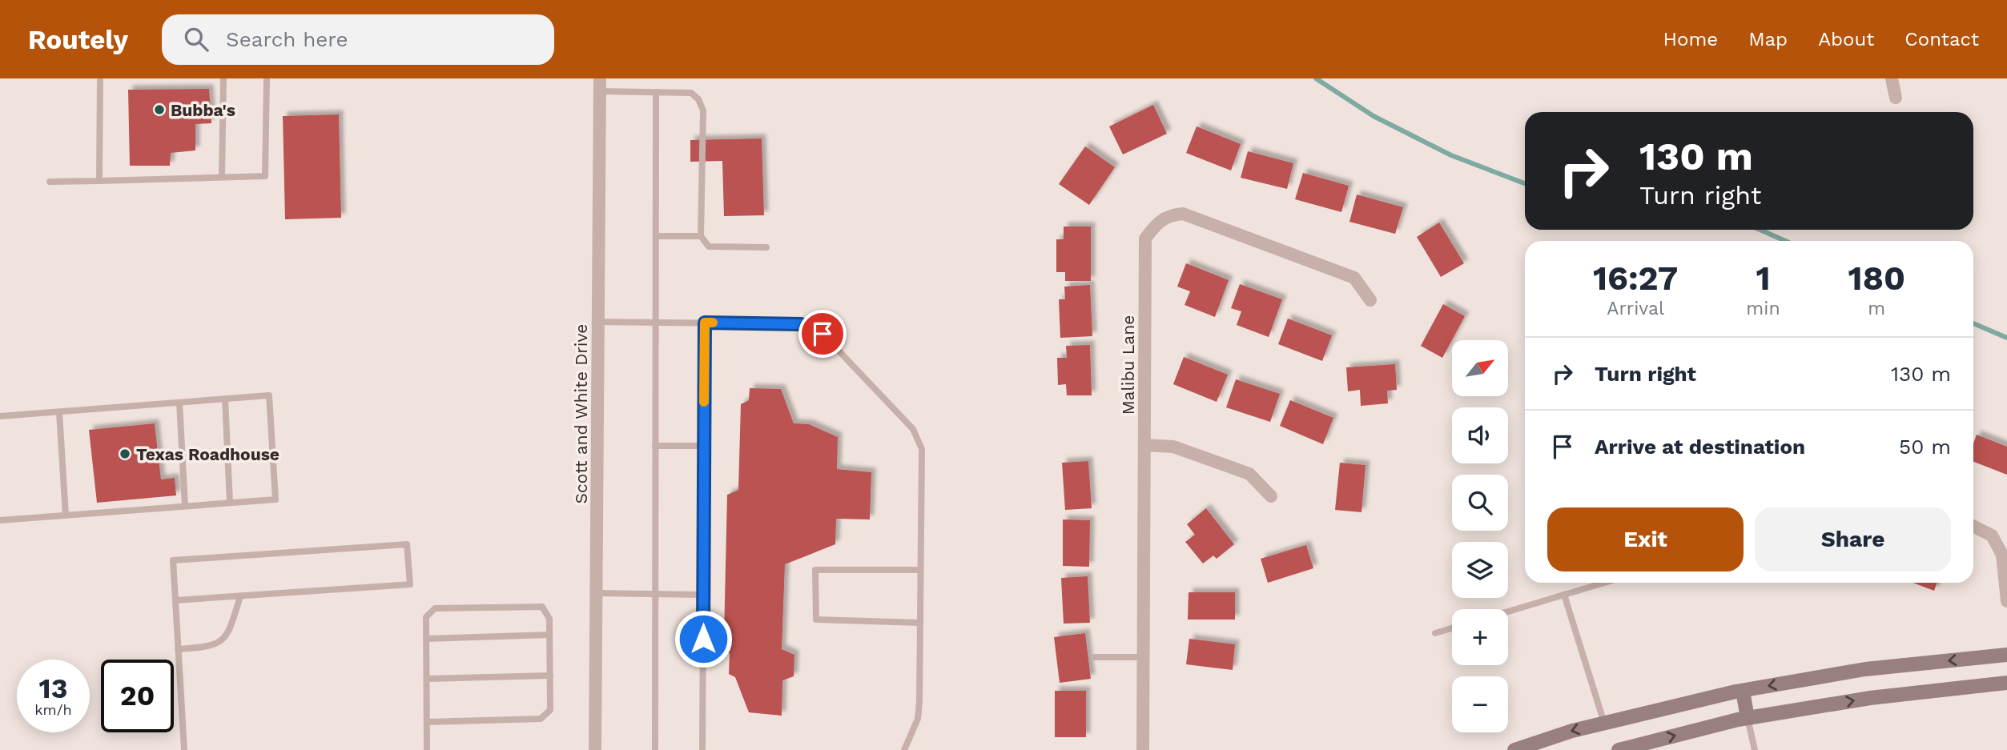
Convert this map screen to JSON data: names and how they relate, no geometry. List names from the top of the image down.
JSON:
{
  "streets": {
    "street": ["Malibu Lane", "Scott and White Drive"]
  },
  "places": ["Bubba's", "Texas Roadhouse"],
  "north": "top right",
  "page": {
    "header": "Routely",
    "search": "Search here",
    "nav": [
      "Home",
      "Map",
      "About",
      "Contact"
    ],
    "turn": ["130 m", "Turn right"],
    "eta": [
      "16:27",
      "Arrival",
      "1",
      "min",
      "180",
      "m"
    ],
    "list": [
      {
        "name": "Turn right",
        "value": "130 m"
      },
      {
        "name": "Arrive at destination",
        "value": "50 m"
      }
    ],
    "map_buttons": ["+", "−"],
    "buttons": ["Exit", "Share"],
    "speed": "13 km/h",
    "limit": "20"
  }
}
